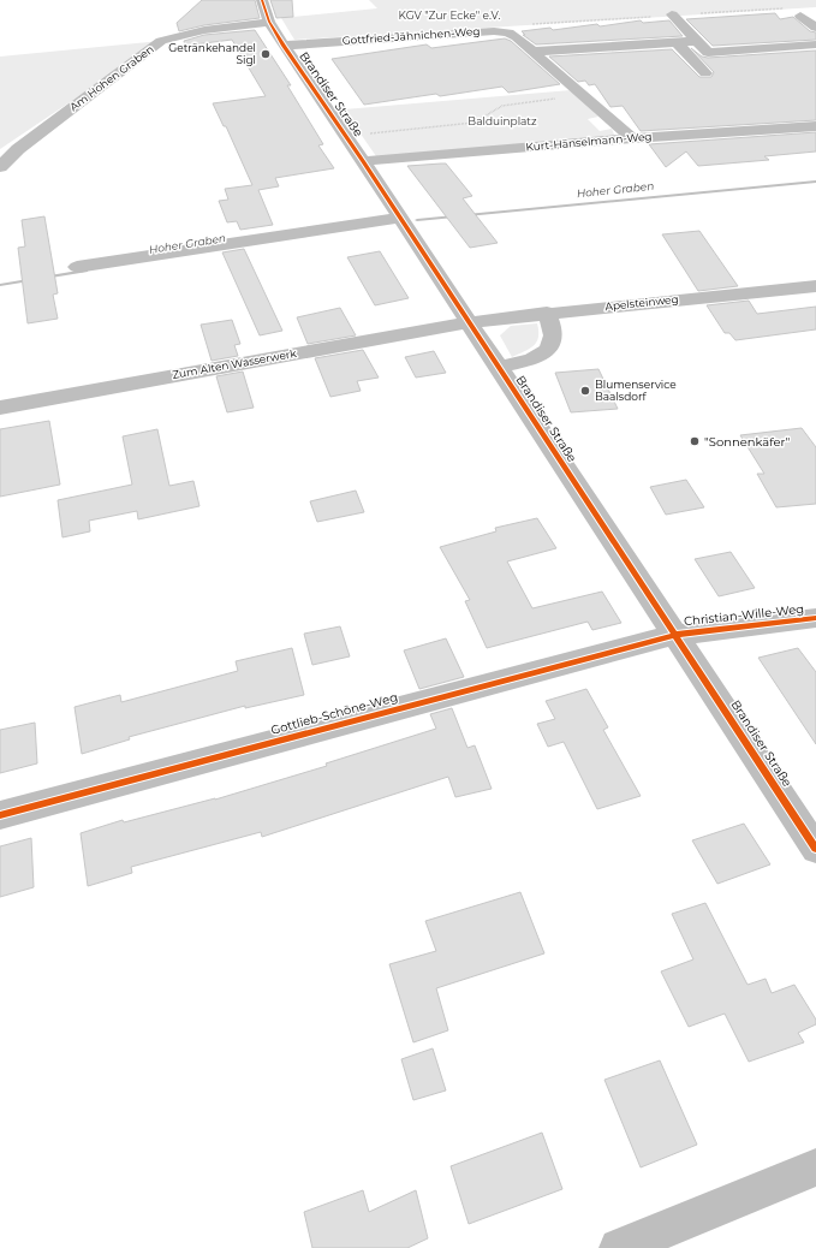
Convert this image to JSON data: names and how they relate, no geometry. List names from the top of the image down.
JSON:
{
  "streets": {
    "street": [
      "Gottfried-Jähnichen-Weg",
      "Am Hohen Graben",
      "Brandiser Straße",
      "Kurt-Hänselmann-Weg",
      "Apelsteinweg",
      "Zum Alten Wasserwerk",
      "Christian-Wille-Weg",
      "Gottlieb-Schöne-Weg"
    ]
  },
  "crossings": [
    ["Gottfried-Jähnichen-Weg", "Brandiser Straße"],
    ["Gottfried-Jähnichen-Weg", "Kurt-Hänselmann-Weg"],
    ["Am Hohen Graben", "Brandiser Straße"],
    ["Brandiser Straße", "Kurt-Hänselmann-Weg"],
    ["Brandiser Straße", "Apelsteinweg"],
    ["Brandiser Straße", "Zum Alten Wasserwerk"],
    ["Brandiser Straße", "Christian-Wille-Weg"],
    ["Brandiser Straße", "Gottlieb-Schöne-Weg"],
    ["Apelsteinweg", "Zum Alten Wasserwerk"],
    ["Christian-Wille-Weg", "Gottlieb-Schöne-Weg"]
  ],
  "water": ["Hoher Graben"],
  "parks": ["KGV \"Zur Ecke\" e.V.", "Balduinplatz"],
  "places": ["Getränkehandel Sigl", "Blumenservice Baalsdorf", "\"Sonnenkäfer\""]
}
